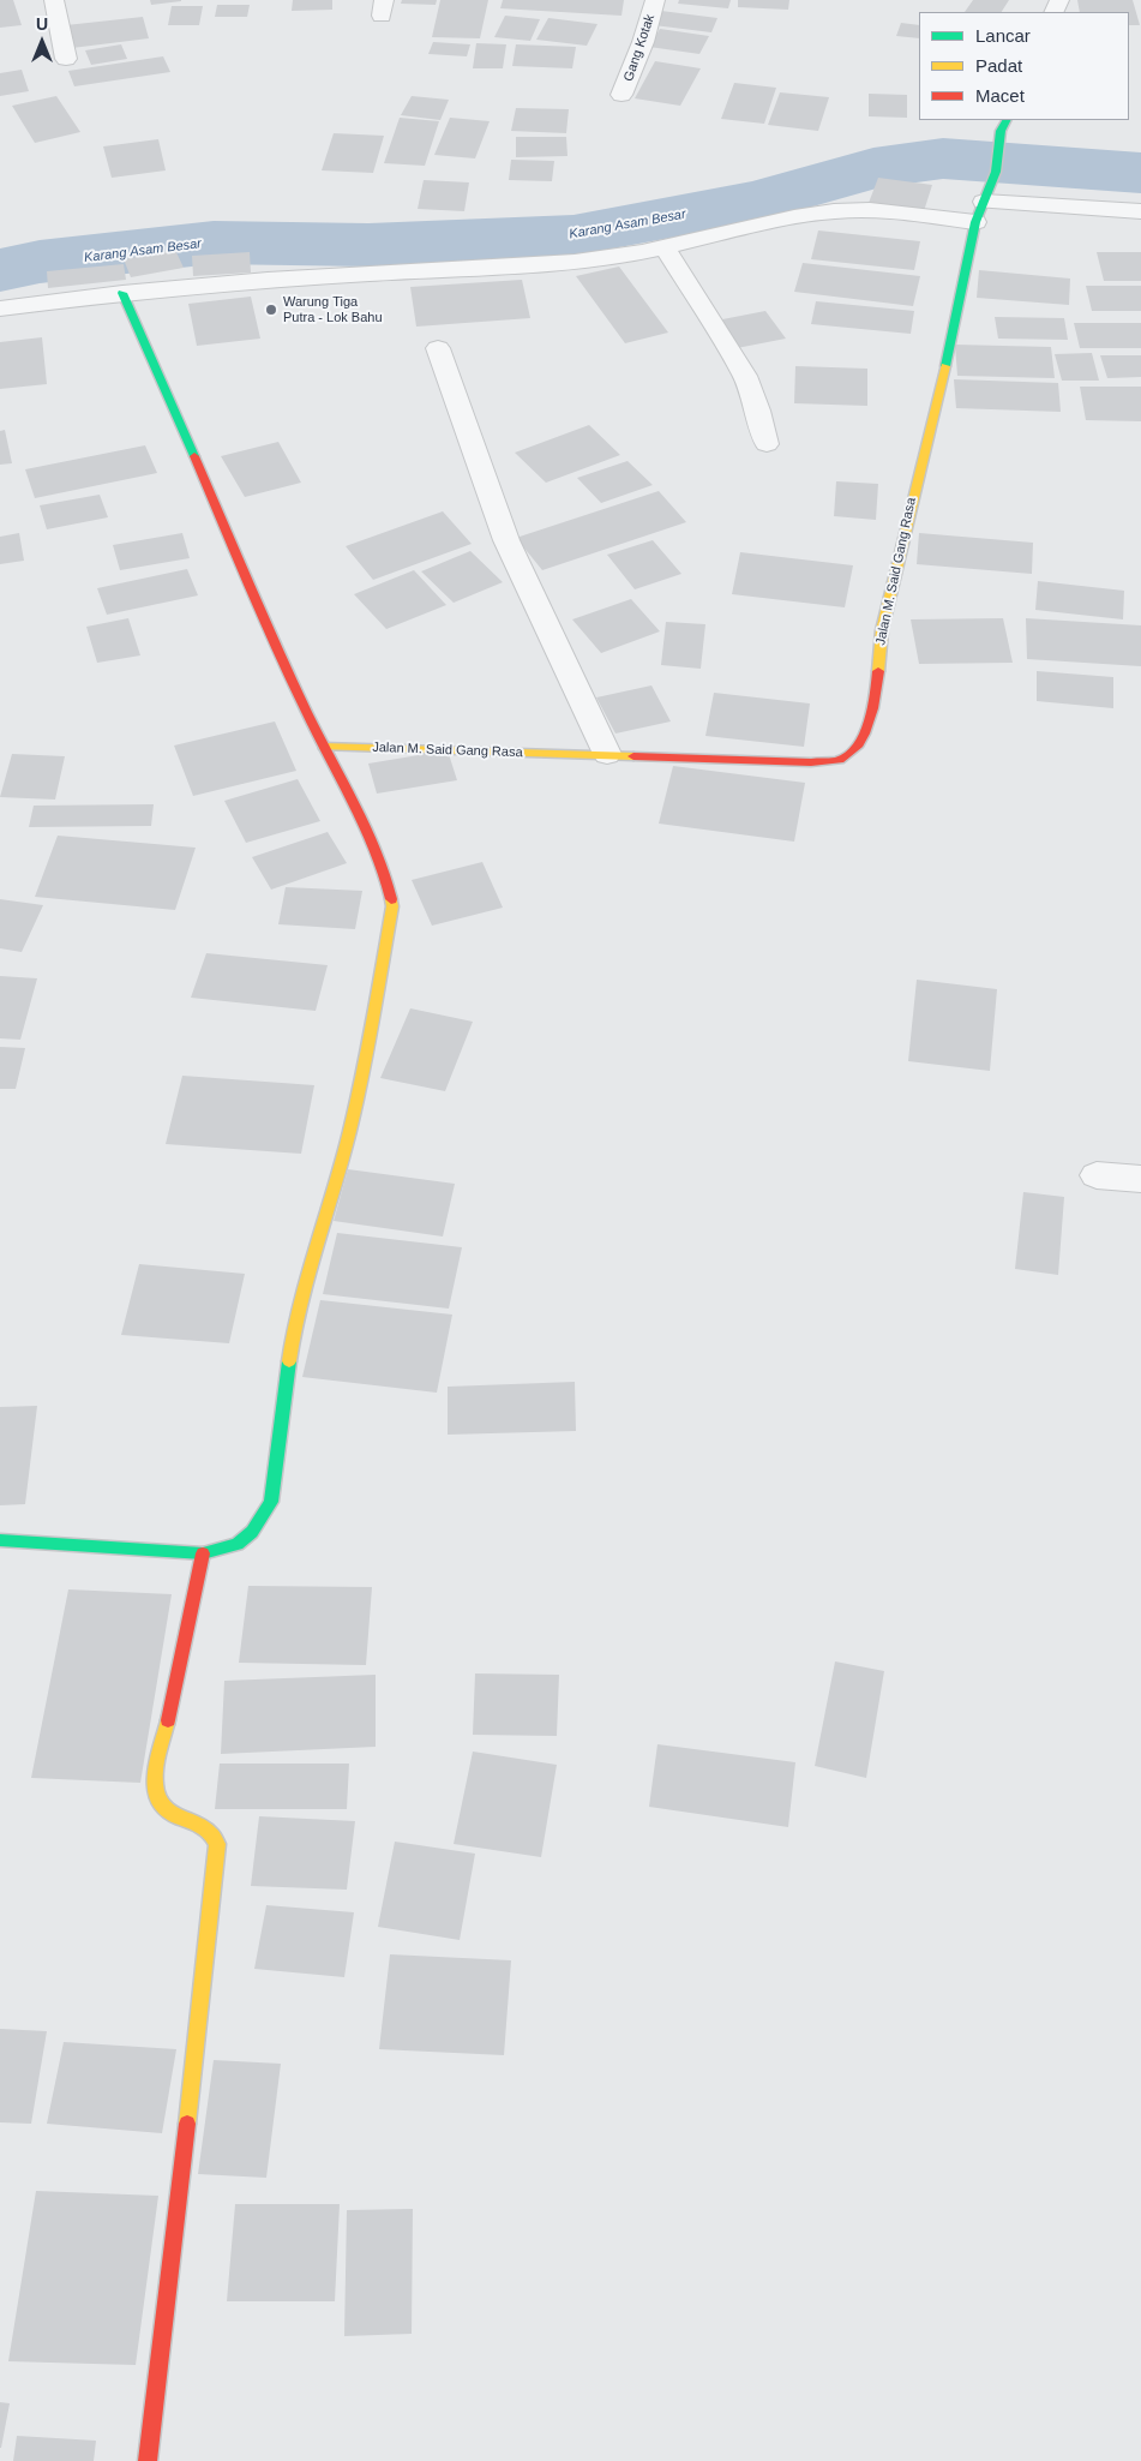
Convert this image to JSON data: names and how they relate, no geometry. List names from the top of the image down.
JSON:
{
  "streets": {
    "street": ["Gang Kotak", "Jalan M. Said Gang Rasa"]
  },
  "water": ["Karang Asam Besar"],
  "places": ["Warung Tiga Putra - Lok Bahu"],
  "legend": ["Lancar", "Padat", "Macet"],
  "north": "top"
}
